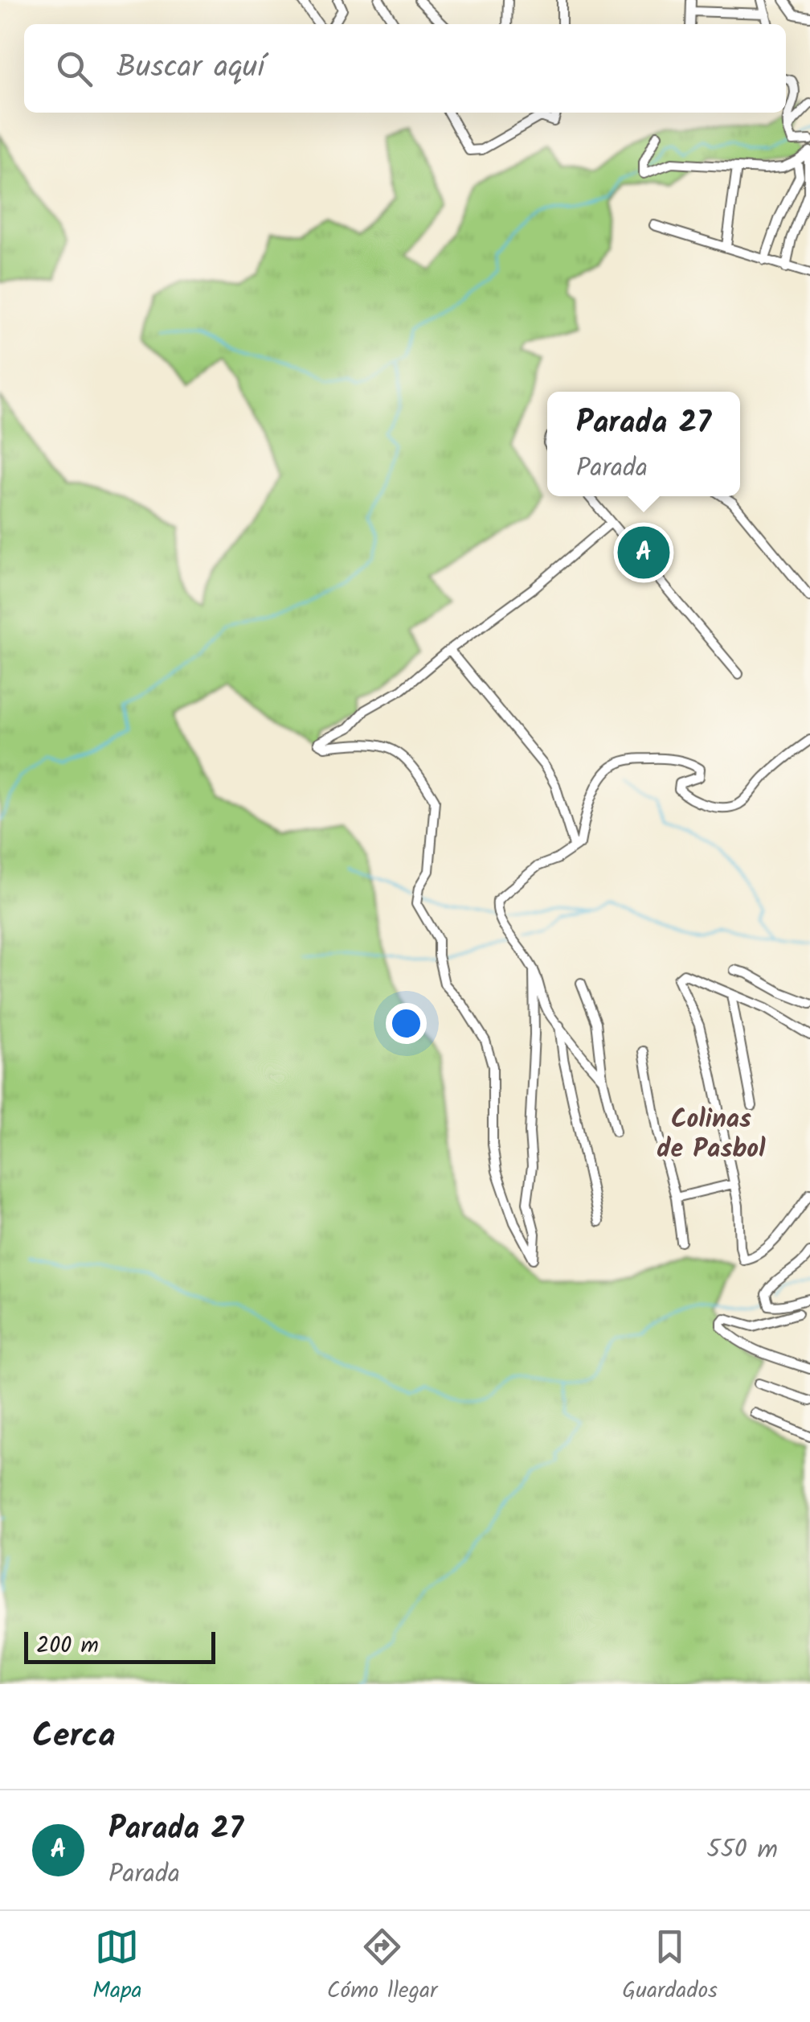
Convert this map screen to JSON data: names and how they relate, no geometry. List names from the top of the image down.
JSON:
{
  "districts": ["Colinas de Pasbol"],
  "scale_bar": "200 m",
  "page": {
    "search": "Buscar aquí",
    "popup": ["Parada 27", "Parada"],
    "pins": "A",
    "scale": "200 m",
    "heading": "Cerca",
    "list": [
      {
        "mark": "A",
        "name": "Parada 27",
        "note": "Parada",
        "value": "550 m"
      }
    ],
    "nav": ["Mapa", "Cómo llegar", "Guardados"]
  }
}
